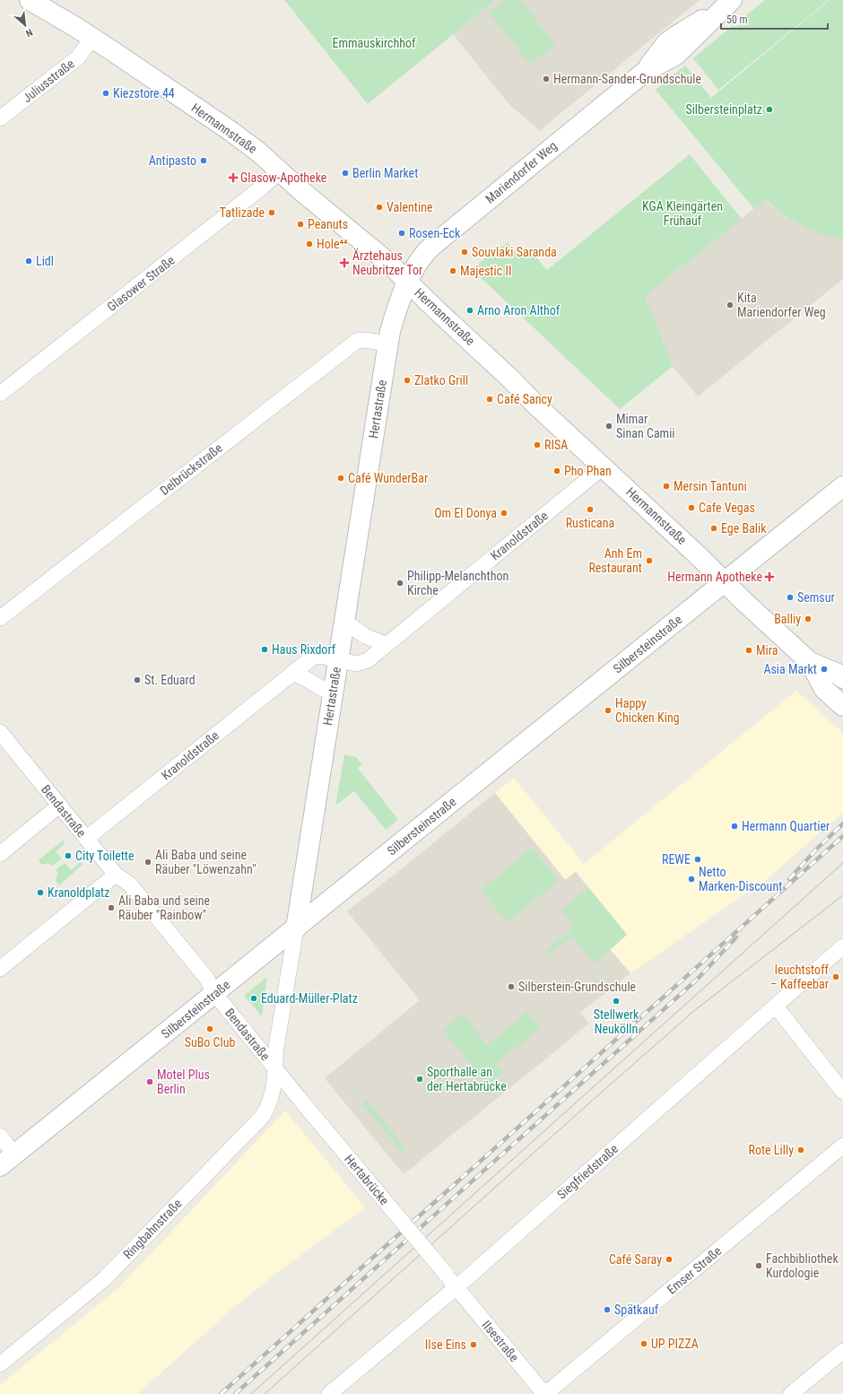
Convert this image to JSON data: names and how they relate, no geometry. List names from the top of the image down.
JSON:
{
  "streets": {
    "street": [
      "Juliusstraße",
      "Hermannstraße",
      "Mariendorfer Weg",
      "Glasower Straße",
      "Hertastraße",
      "Delbrückstraße",
      "Kranoldstraße",
      "Silbersteinstraße",
      "Bendastraße",
      "Siegfriedstraße",
      "Hertabrücke",
      "Ringbahnstraße",
      "Emser Straße",
      "Ilsestraße"
    ]
  },
  "crossings": [
    ["Juliusstraße", "Hermannstraße"],
    ["Hermannstraße", "Mariendorfer Weg"],
    ["Hermannstraße", "Glasower Straße"],
    ["Hermannstraße", "Hertastraße"],
    ["Hermannstraße", "Kranoldstraße"],
    ["Hermannstraße", "Silbersteinstraße"],
    ["Mariendorfer Weg", "Hertastraße"],
    ["Hertastraße", "Delbrückstraße"],
    ["Hertastraße", "Kranoldstraße"],
    ["Hertastraße", "Silbersteinstraße"],
    ["Hertastraße", "Bendastraße"],
    ["Hertastraße", "Hertabrücke"],
    ["Hertastraße", "Ringbahnstraße"],
    ["Kranoldstraße", "Bendastraße"],
    ["Silbersteinstraße", "Bendastraße"],
    ["Bendastraße", "Hertabrücke"],
    ["Bendastraße", "Ringbahnstraße"],
    ["Siegfriedstraße", "Hertabrücke"],
    ["Siegfriedstraße", "Ilsestraße"],
    ["Hertabrücke", "Ringbahnstraße"],
    ["Hertabrücke", "Ilsestraße"],
    ["Emser Straße", "Ilsestraße"]
  ],
  "parks": ["Emmauskirchhof", "KGA Kleingärten Frühauf"],
  "places": {
    "other": [
      "Hermann-Sander-Grundschule",
      "Kiezstore 44",
      "Silbersteinplatz",
      "Antipasto",
      "Berlin Market",
      "Valentine",
      "Tatlizade",
      "Peanuts",
      "Rosen-Eck",
      "Hole⁴⁴",
      "Souvlaki Saranda",
      "Lidl",
      "Majestic II",
      "Kita Mariendorfer Weg",
      "Arno Aron Althof",
      "Zlatko Grill",
      "Café Sancy",
      "Mimar Sinan Camii",
      "RISA",
      "Pho Phan",
      "Café WunderBar",
      "Mersin Tantuni",
      "Cafe Vegas",
      "Rusticana",
      "Om El Donya",
      "Ege Balik",
      "Anh Em Restaurant",
      "Philipp-Melanchthon Kirche",
      "Semsur",
      "Balliy",
      "Haus Rixdorf",
      "Mira",
      "Asia Markt",
      "St. Eduard",
      "Happy Chicken King",
      "Hermann Quartier",
      "City Toilette",
      "REWE",
      "Ali Baba und seine Räuber \"Löwenzahn\"",
      "Netto Marken-Discount",
      "Kranoldplatz",
      "Ali Baba und seine Räuber \"Rainbow\"",
      "leuchtstoff – Kaffeebar",
      "Silberstein-Grundschule",
      "Eduard-Müller-Platz",
      "Stellwerk Neukölln",
      "SuBo Club",
      "Sporthalle an der Hertabrücke",
      "Motel Plus Berlin",
      "Rote Lilly",
      "Café Saray",
      "Fachbibliothek Kurdologie",
      "Spätkauf",
      "UP PIZZA",
      "Ilse Eins"
    ],
    "health": ["Glasow-Apotheke", "Ärztehaus Neubritzer Tor", "Hermann Apotheke"]
  },
  "scale_bar": "50 m",
  "north": "bottom right"
}
